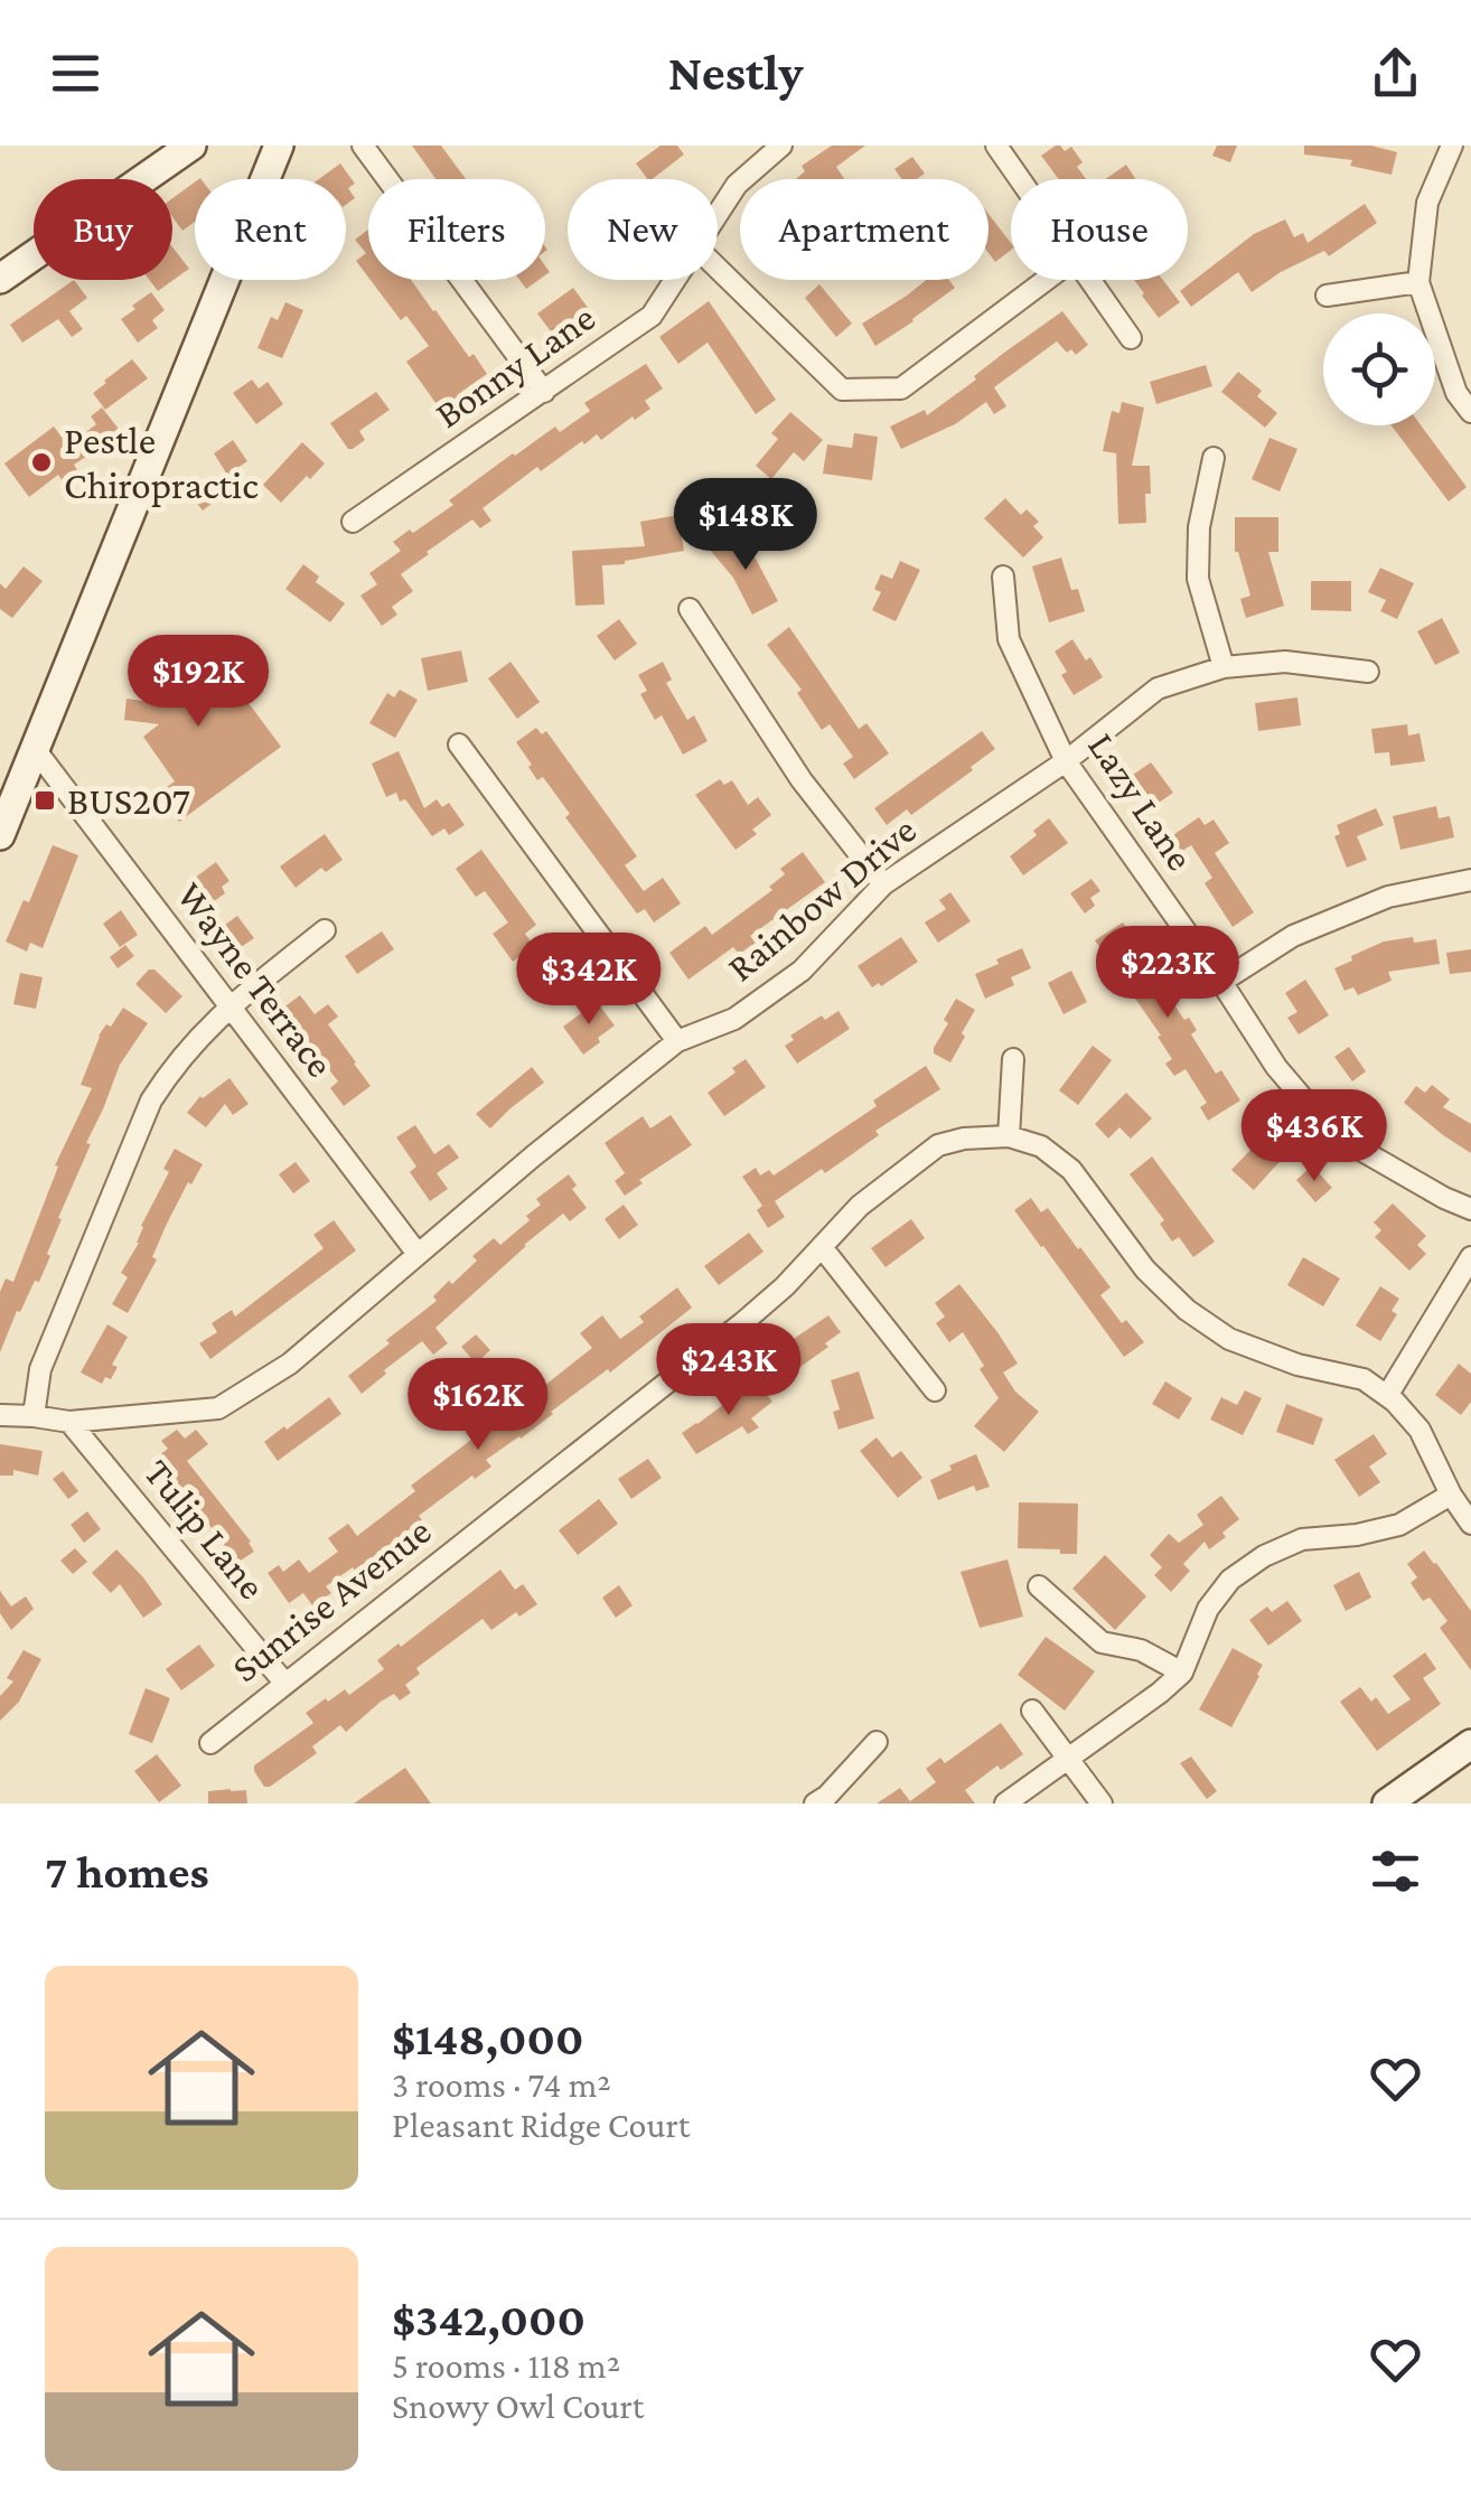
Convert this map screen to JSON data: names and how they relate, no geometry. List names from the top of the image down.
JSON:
{
  "streets": {
    "street": [
      "Bonny Lane",
      "Lazy Lane",
      "Rainbow Drive",
      "Wayne Terrace",
      "Tulip Lane",
      "Sunrise Avenue"
    ]
  },
  "crossings": [
    ["Lazy Lane", "Rainbow Drive"],
    ["Rainbow Drive", "Wayne Terrace"],
    ["Rainbow Drive", "Tulip Lane"],
    ["Tulip Lane", "Sunrise Avenue"]
  ],
  "places": {
    "other": ["Pestle Chiropractic"],
    "transit": ["BUS207"]
  },
  "page": {
    "header": "Nestly",
    "chip": [
      "Buy",
      "Rent",
      "Filters",
      "New",
      "Apartment",
      "House"
    ],
    "price": [
      "$148K",
      "$192K",
      "$223K",
      "$342K",
      "$436K",
      "$243K",
      "$162K"
    ],
    "heading": "7 homes",
    "list": [
      {
        "name": "$148,000",
        "note": "3 rooms · 74 m² · Pleasant Ridge Court"
      },
      {
        "name": "$342,000",
        "note": "5 rooms · 118 m² · Snowy Owl Court"
      }
    ]
  }
}
